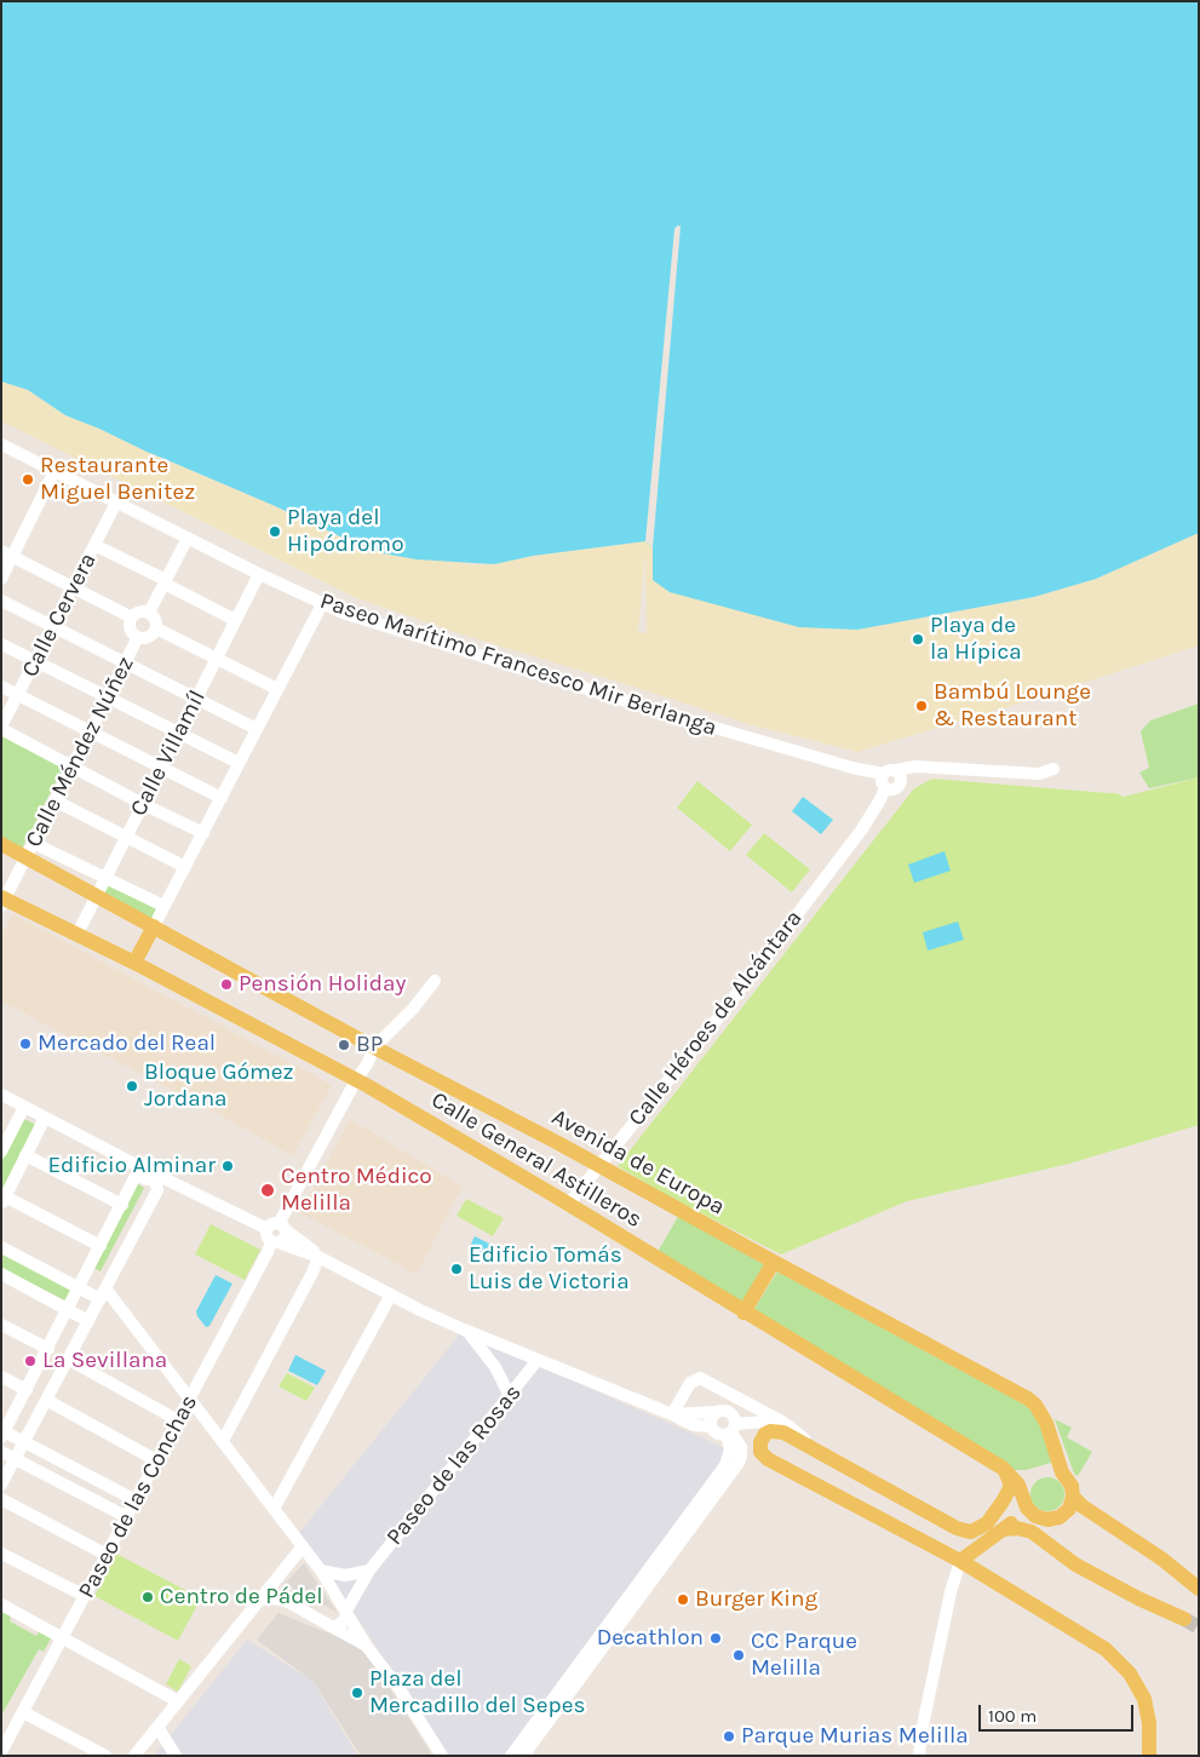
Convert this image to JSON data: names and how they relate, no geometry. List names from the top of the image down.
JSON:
{
  "streets": {
    "main road": ["Calle General Astilleros", "Avenida de Europa"],
    "street": [
      "Calle Cervera",
      "Paseo Marítimo Francesco Mir Berlanga",
      "Calle Méndez Núñez",
      "Calle Villamíl",
      "Calle Héroes de Alcántara",
      "Paseo de las Rosas",
      "Paseo de las Conchas"
    ]
  },
  "crossings": [
    ["Calle Cervera", "Paseo Marítimo Francesco Mir Berlanga"],
    ["Paseo Marítimo Francesco Mir Berlanga", "Calle Villamíl"],
    ["Paseo Marítimo Francesco Mir Berlanga", "Calle Héroes de Alcántara"],
    ["Calle Méndez Núñez", "Calle General Astilleros"],
    ["Calle Méndez Núñez", "Avenida de Europa"],
    ["Calle Villamíl", "Calle General Astilleros"],
    ["Calle Villamíl", "Avenida de Europa"],
    ["Calle Héroes de Alcántara", "Calle General Astilleros"],
    ["Calle Héroes de Alcántara", "Avenida de Europa"],
    ["Calle General Astilleros", "Paseo de las Conchas"],
    ["Avenida de Europa", "Paseo de las Conchas"]
  ],
  "places": [
    "Restaurante Miguel Benitez",
    "Playa del Hipódromo",
    "Playa de la Hípica",
    "Bambú Lounge & Restaurant",
    "Pensión Holiday",
    "Mercado del Real",
    "BP",
    "Bloque Gómez Jordana",
    "Edificio Alminar",
    "Centro Médico Melilla",
    "Edificio Tomás Luis de Victoria",
    "La Sevillana",
    "Centro de Pádel",
    "Burger King",
    "Decathlon",
    "CC Parque Melilla",
    "Plaza del Mercadillo del Sepes",
    "Parque Murias Melilla"
  ],
  "scale_bar": "100 m"
}
